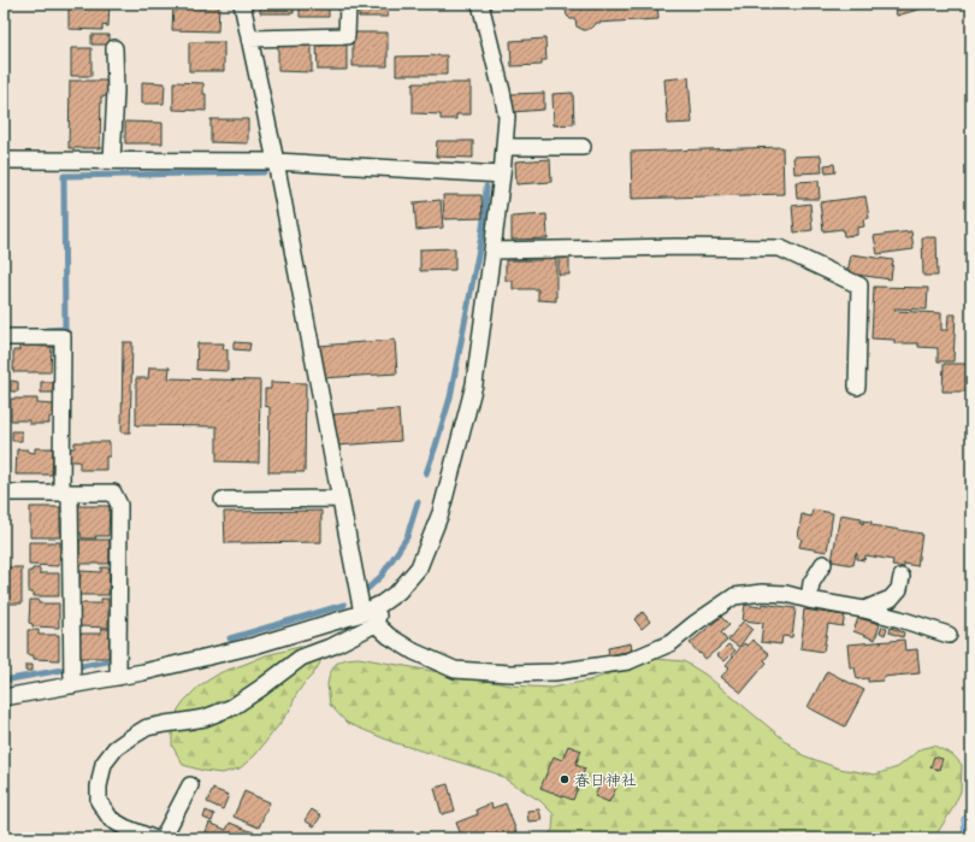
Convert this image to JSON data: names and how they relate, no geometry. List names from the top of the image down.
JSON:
{
  "places": ["春日神社"]
}
